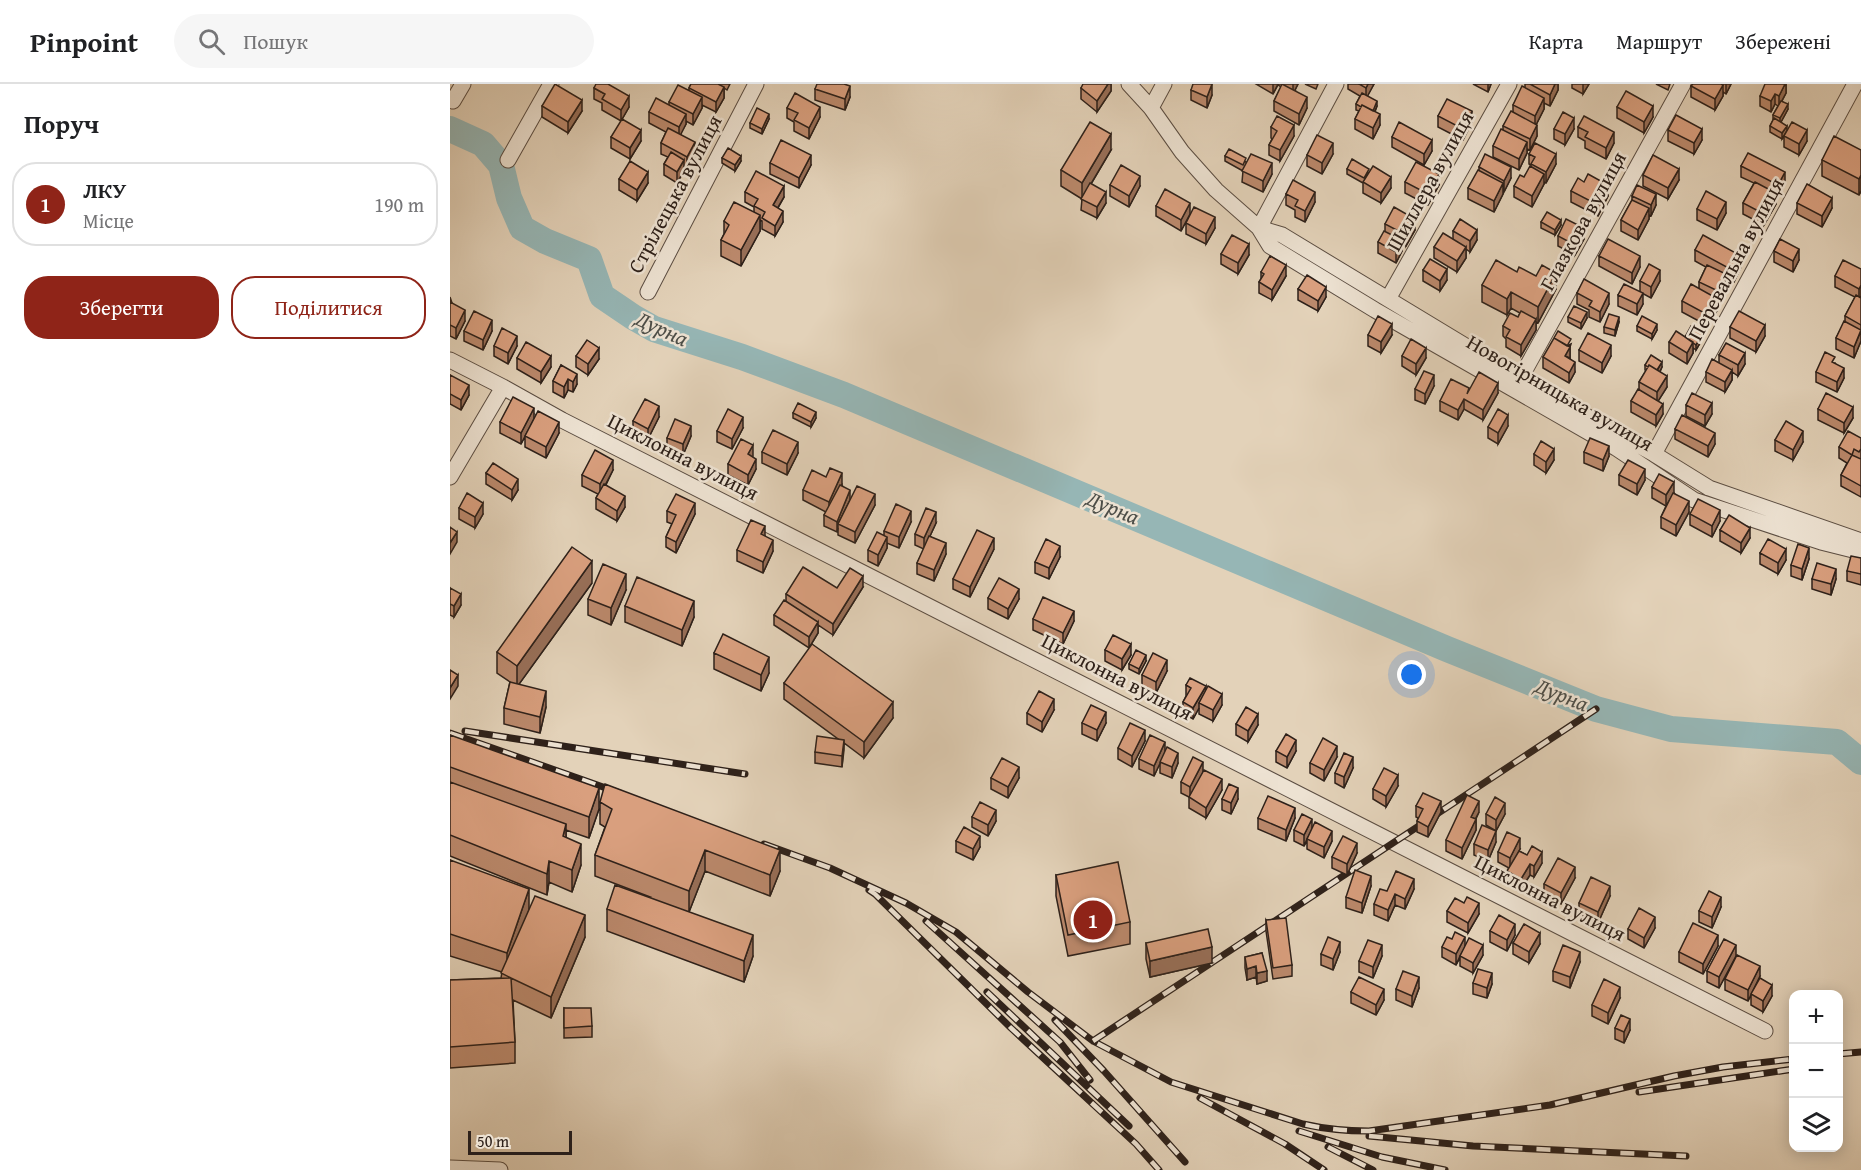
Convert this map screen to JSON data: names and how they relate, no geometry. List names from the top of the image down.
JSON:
{
  "streets": {
    "street": [
      "Шиллера вулиця",
      "Стрілецька вулиця",
      "Глазкова вулиця",
      "Перевальна вулиця",
      "Новогірницька вулиця",
      "Циклонна вулиця"
    ]
  },
  "crossings": [
    ["Шиллера вулиця", "Новогірницька вулиця"],
    ["Глазкова вулиця", "Новогірницька вулиця"],
    ["Перевальна вулиця", "Новогірницька вулиця"]
  ],
  "water": ["Дурна"],
  "scale_bar": "50 m",
  "page": {
    "header": "Pinpoint",
    "search": "Пошук",
    "nav": ["Карта", "Маршрут", "Збережені"],
    "heading": "Поруч",
    "list": [
      {
        "mark": "1",
        "name": "ЛКУ",
        "note": "Місце",
        "value": "190 m"
      }
    ],
    "buttons": ["Зберегти", "Поділитися"],
    "pins": "1",
    "map_buttons": ["+", "−"],
    "scale": "50 m"
  }
}
